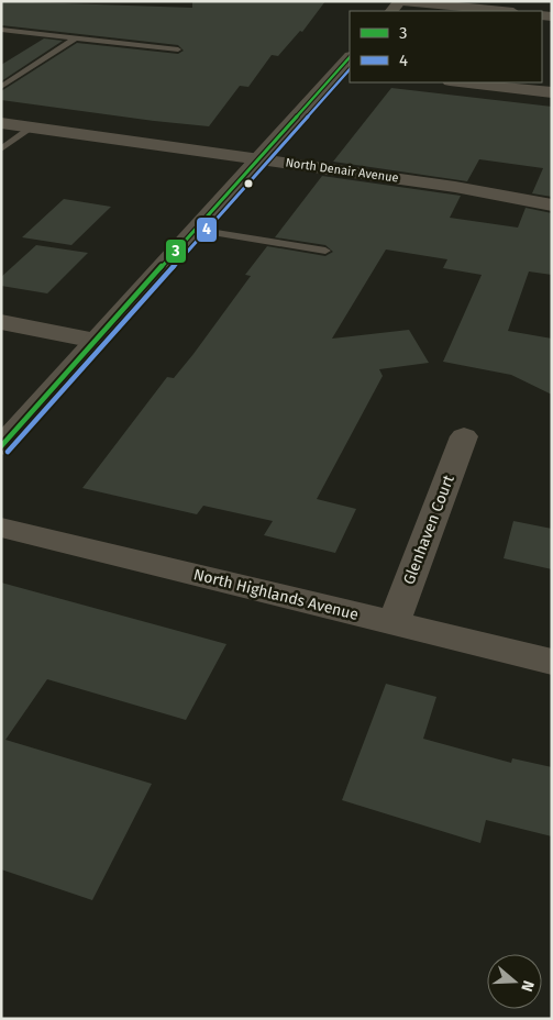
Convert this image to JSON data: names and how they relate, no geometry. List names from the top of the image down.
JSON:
{
  "streets": {
    "street": ["North Denair Avenue", "Glenhaven Court", "North Highlands Avenue"]
  },
  "crossings": [
    ["Glenhaven Court", "North Highlands Avenue"]
  ],
  "lines": ["transit line 3", "transit line 4"],
  "legend": ["3", "4"],
  "north": "right"
}
